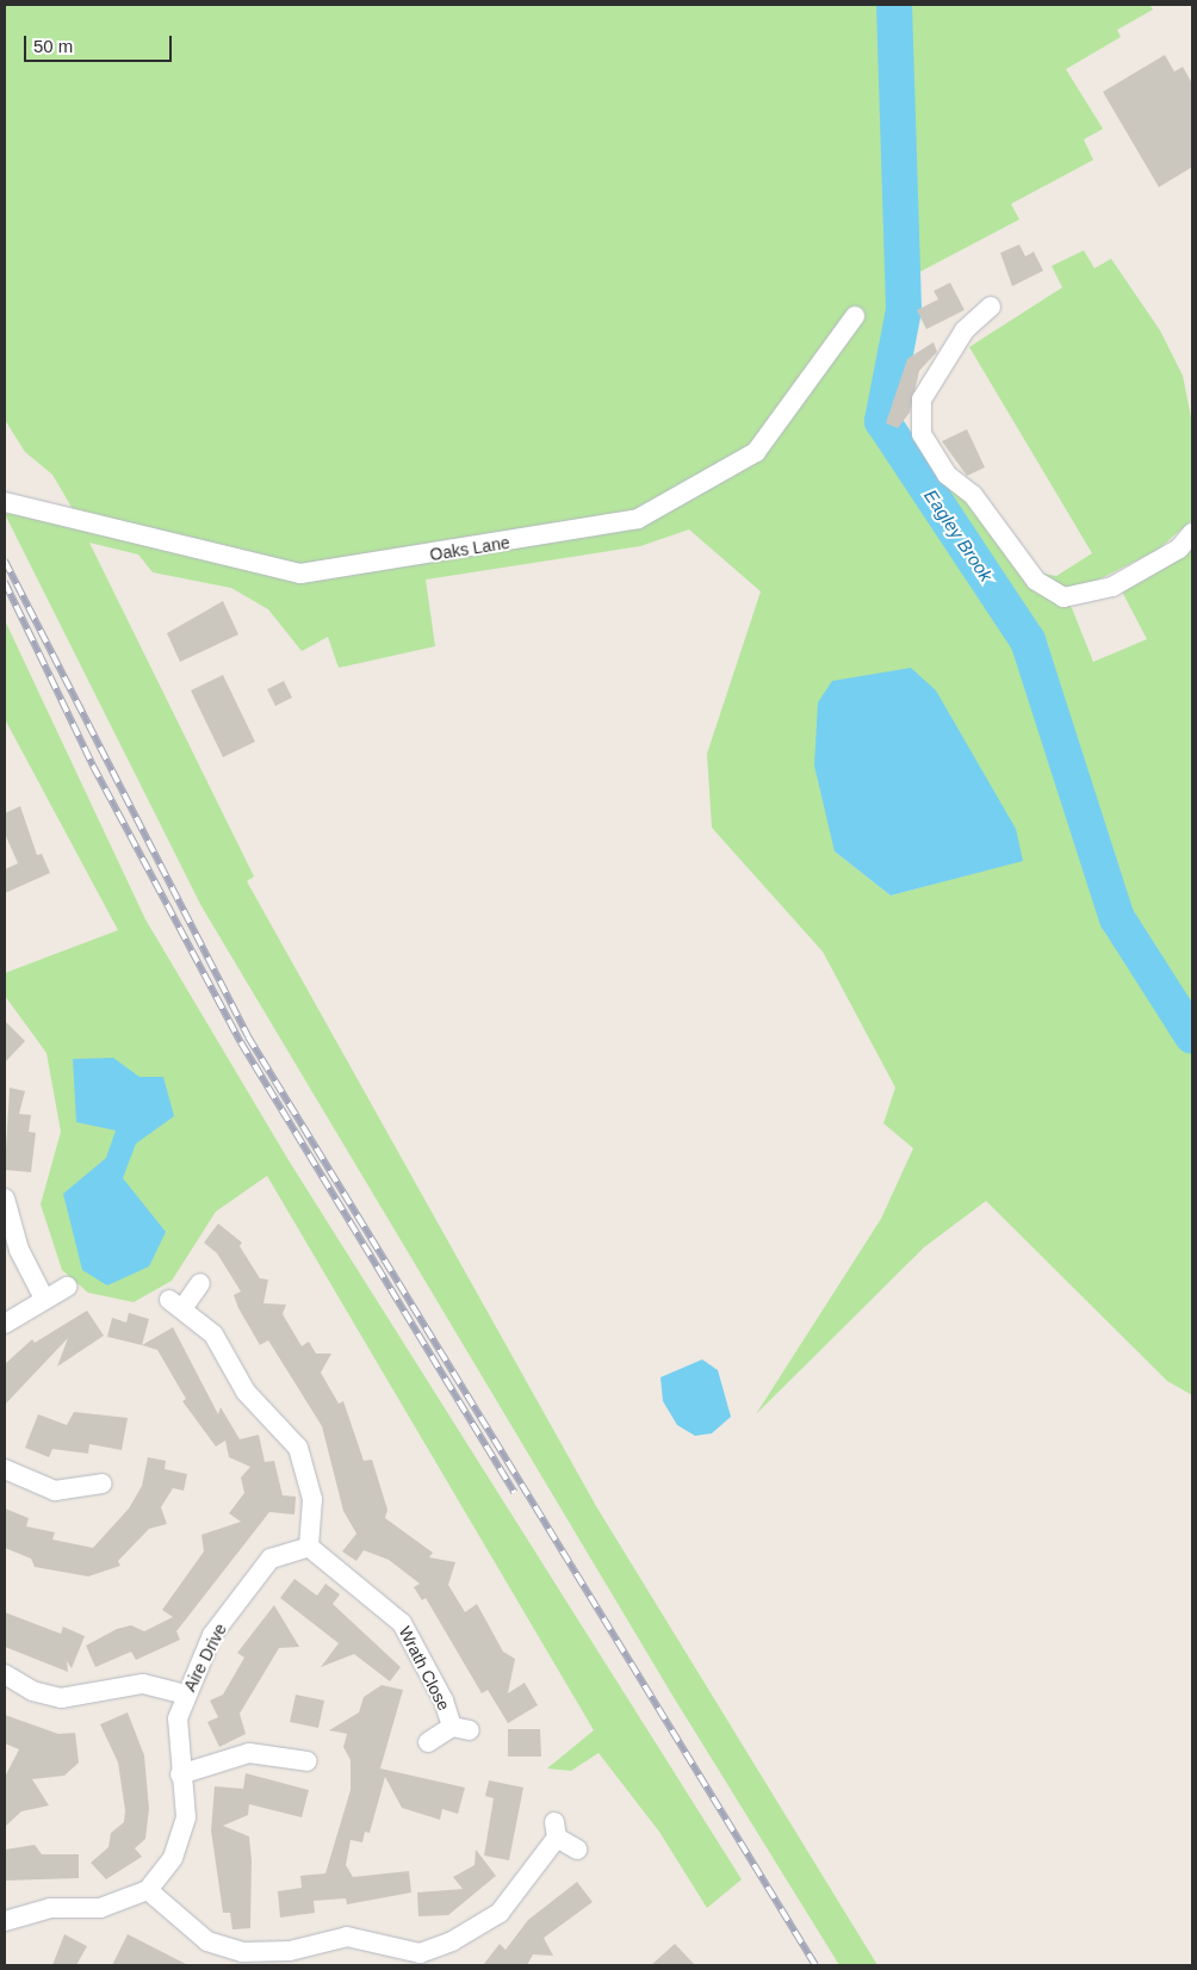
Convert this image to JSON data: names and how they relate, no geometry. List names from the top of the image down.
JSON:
{
  "streets": {
    "street": ["Oaks Lane", "Aire Drive", "Wrath Close"]
  },
  "crossings": [
    ["Aire Drive", "Wrath Close"]
  ],
  "water": ["Eagley Brook"],
  "scale_bar": "50 m"
}
